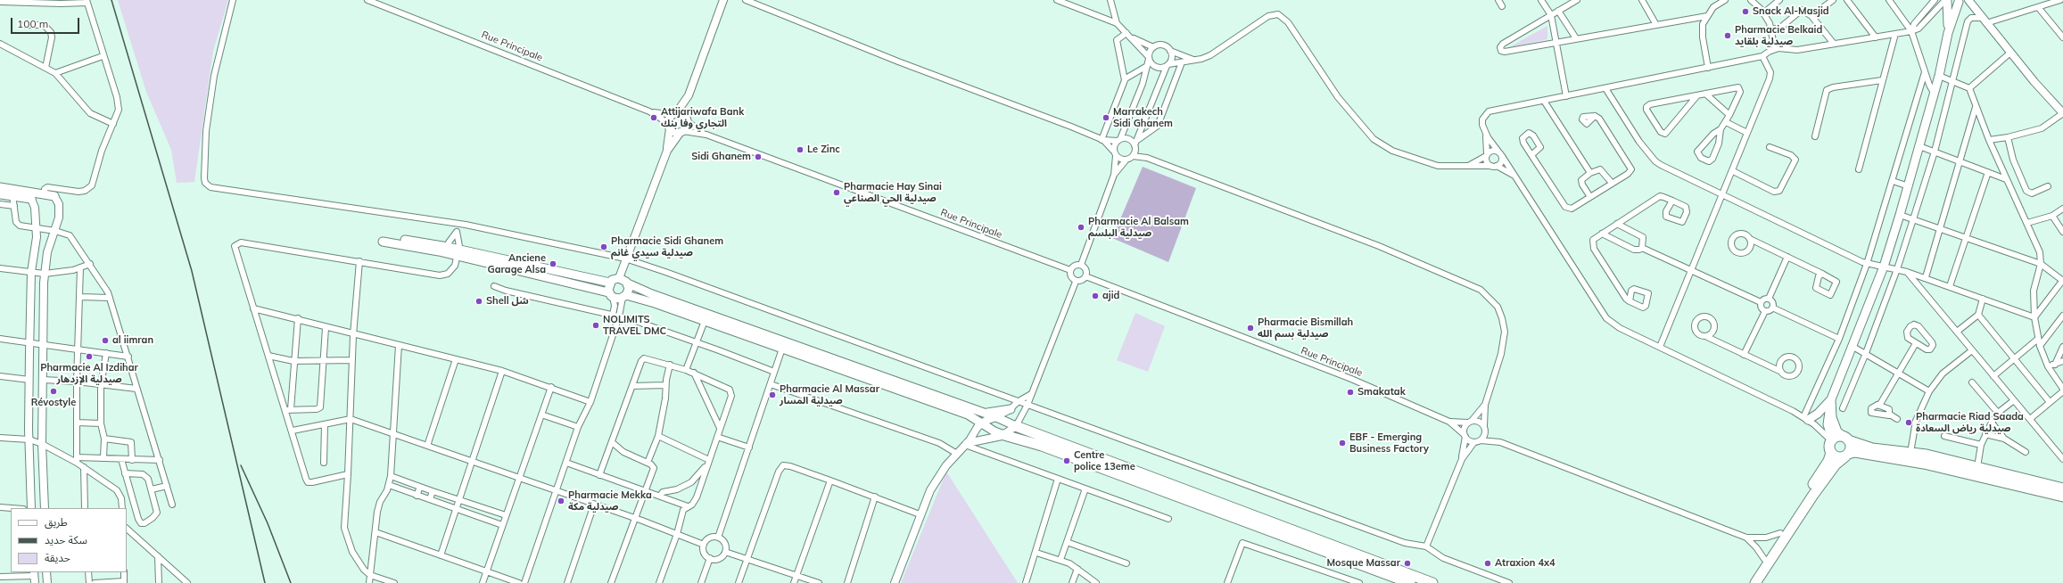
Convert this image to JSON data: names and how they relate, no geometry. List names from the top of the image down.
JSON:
{
  "streets": {
    "street": ["Rue Principale"]
  },
  "places": [
    "Snack Al-Masjid",
    "Pharmacie Belkaid صيدلية بلقايد",
    "Attijariwafa Bank التجاري وفا بنك",
    "Marrakech Sidi Ghanem",
    "Le Zinc",
    "Sidi Ghanem",
    "Pharmacie Hay Sinai صيدلية الحي الصناعي",
    "Pharmacie Al Balsam صيدلية البلسم",
    "Pharmacie Sidi Ghanem صيدلية سيدي غانم",
    "Anciene Garage Alsa",
    "ajid",
    "Shell شل",
    "NOLIMITS TRAVEL DMC",
    "Pharmacie Bismillah صيدلية بسم الله",
    "al iimran",
    "Pharmacie Al Izdihar صيدلية الإزدهار",
    "Révostyle",
    "Smakatak",
    "Pharmacie Al Massar صيدلية المسار",
    "Pharmacie Riad Saada صيدلية رياض السعادة",
    "EBF - Emerging Business Factory",
    "Centre police 13eme",
    "Pharmacie Mekka صيدلية مكة",
    "Mosque Massar",
    "Atraxion 4x4"
  ],
  "legend": ["طريق", "سكة حديد", "حديقة"],
  "scale_bar": "100 m"
}
